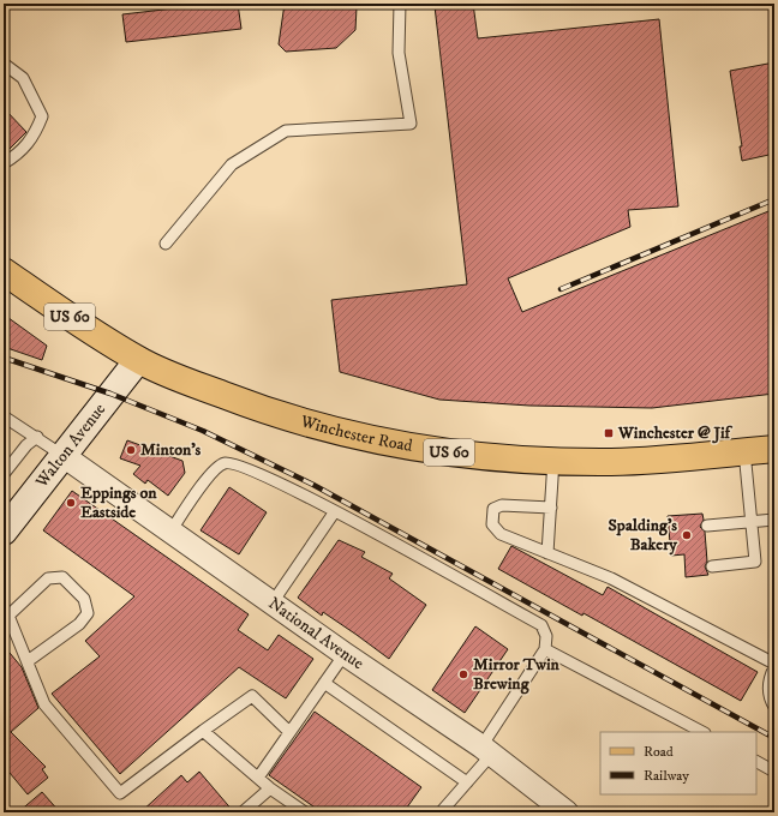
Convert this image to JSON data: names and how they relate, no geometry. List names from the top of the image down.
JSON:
{
  "streets": {
    "main road": ["US 60", "Winchester Road"],
    "street": ["Walton Avenue", "National Avenue"]
  },
  "crossings": [
    ["Winchester Road", "Walton Avenue"],
    ["Walton Avenue", "National Avenue"]
  ],
  "places": {
    "transit": ["Winchester @ Jif"],
    "other": [
      "Minton's",
      "Eppings on Eastside",
      "Spalding's Bakery",
      "Mirror Twin Brewing"
    ]
  },
  "legend": ["Road", "Railway"]
}
